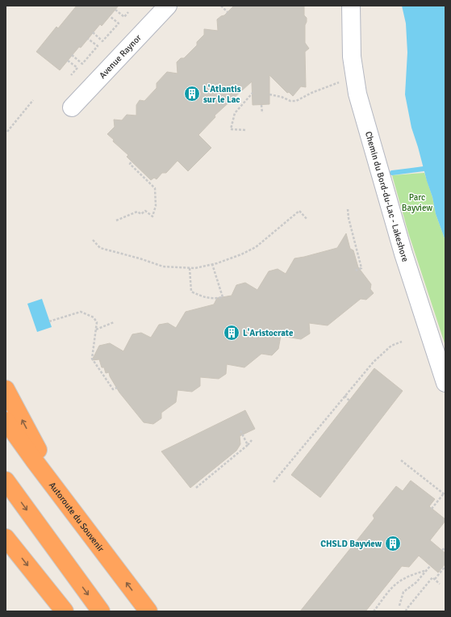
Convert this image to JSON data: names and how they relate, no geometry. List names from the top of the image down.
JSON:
{
  "streets": {
    "highway": ["Autoroute du Souvenir"],
    "street": ["Avenue Raynor", "Chemin du Bord-du-Lac - Lakeshore"]
  },
  "parks": ["Parc Bayview"],
  "places": {
    "building": ["L'Atlantis sur le Lac", "L'Aristocrate", "CHSLD Bayview"]
  }
}
